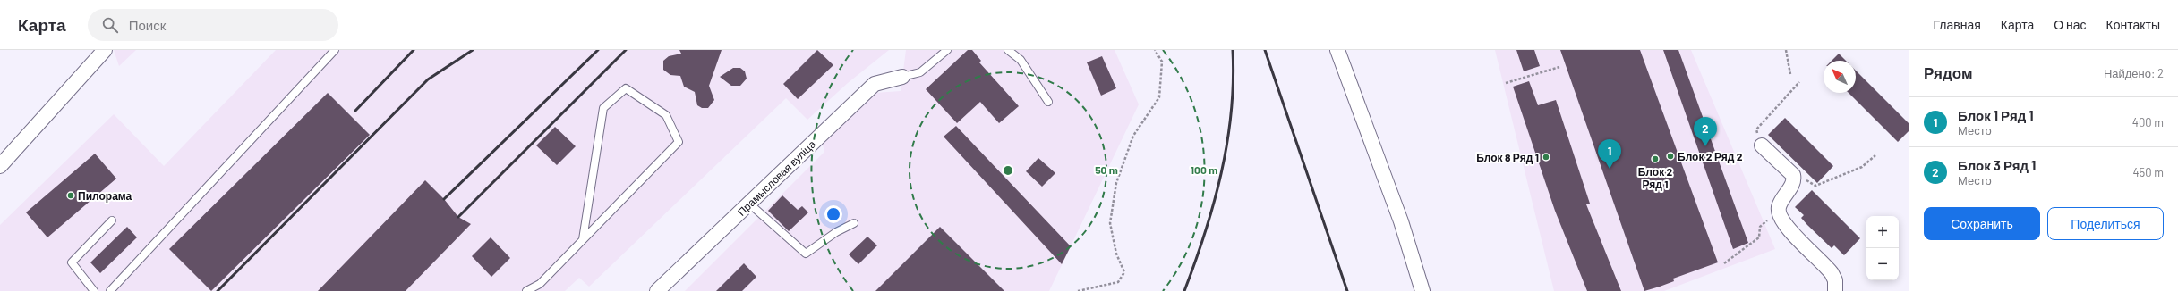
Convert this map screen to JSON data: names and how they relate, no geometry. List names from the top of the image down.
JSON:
{
  "streets": {
    "street": ["Прамысловая вуліца"]
  },
  "places": [
    "Блок 2 Ряд 2",
    "Блок 8 Ряд 1",
    "Блок 2 Ряд 1",
    "Пилорама"
  ],
  "north": "top left",
  "page": {
    "header": "Карта",
    "search": "Поиск",
    "nav": [
      "Главная",
      "Карта",
      "О нас",
      "Контакты"
    ],
    "heading": ["Рядом", "Найдено: 2"],
    "list": [
      {
        "mark": "1",
        "name": "Блок 1 Ряд 1",
        "note": "Место",
        "value": "400 m"
      },
      {
        "mark": "2",
        "name": "Блок 3 Ряд 1",
        "note": "Место",
        "value": "450 m"
      }
    ],
    "pins": ["2", "1"],
    "buttons": ["Сохранить", "Поделиться"],
    "map_buttons": ["+", "−"]
  },
  "rings": ["50 m", "100 m"]
}
